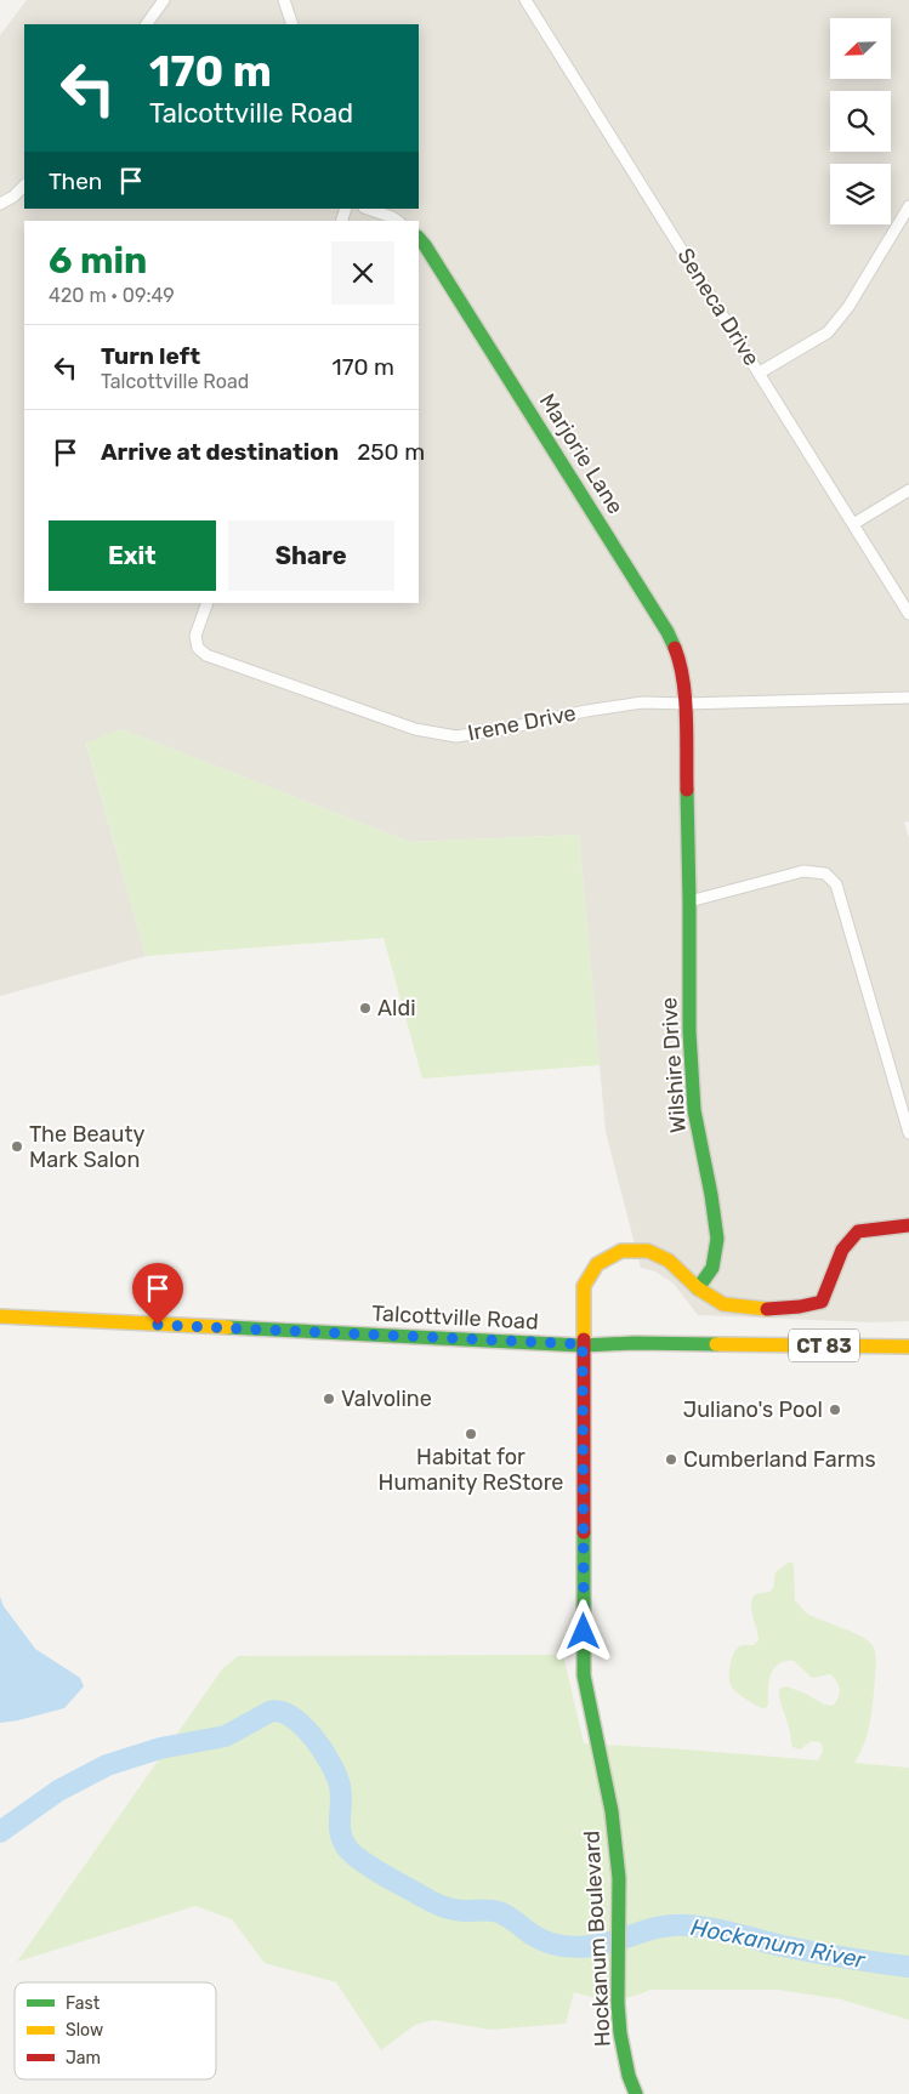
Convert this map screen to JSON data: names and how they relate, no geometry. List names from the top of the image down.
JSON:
{
  "streets": {
    "street": [
      "Seneca Drive",
      "Marjorie Lane",
      "Irene Drive",
      "Wilshire Drive",
      "Talcottville Road",
      "CT 83",
      "Hockanum Boulevard"
    ]
  },
  "crossings": [
    ["Marjorie Lane", "Irene Drive"],
    ["Marjorie Lane", "Wilshire Drive"],
    ["Irene Drive", "Wilshire Drive"],
    ["Talcottville Road", "Hockanum Boulevard"]
  ],
  "water": ["Hockanum River"],
  "places": [
    "Aldi",
    "The Beauty Mark Salon",
    "Valvoline",
    "Juliano's Pool",
    "Habitat for Humanity ReStore",
    "Cumberland Farms"
  ],
  "legend": ["Fast", "Slow", "Jam"],
  "north": "bottom left",
  "page": {
    "turn": ["170 m", "Talcottville Road"],
    "then": "Then",
    "heading": ["6 min", "420 m · 09:49"],
    "list": [
      {
        "name": "Turn left",
        "note": "Talcottville Road",
        "value": "170 m"
      },
      {
        "name": "Arrive at destination",
        "value": "250 m"
      }
    ],
    "buttons": ["Exit", "Share"]
  }
}
